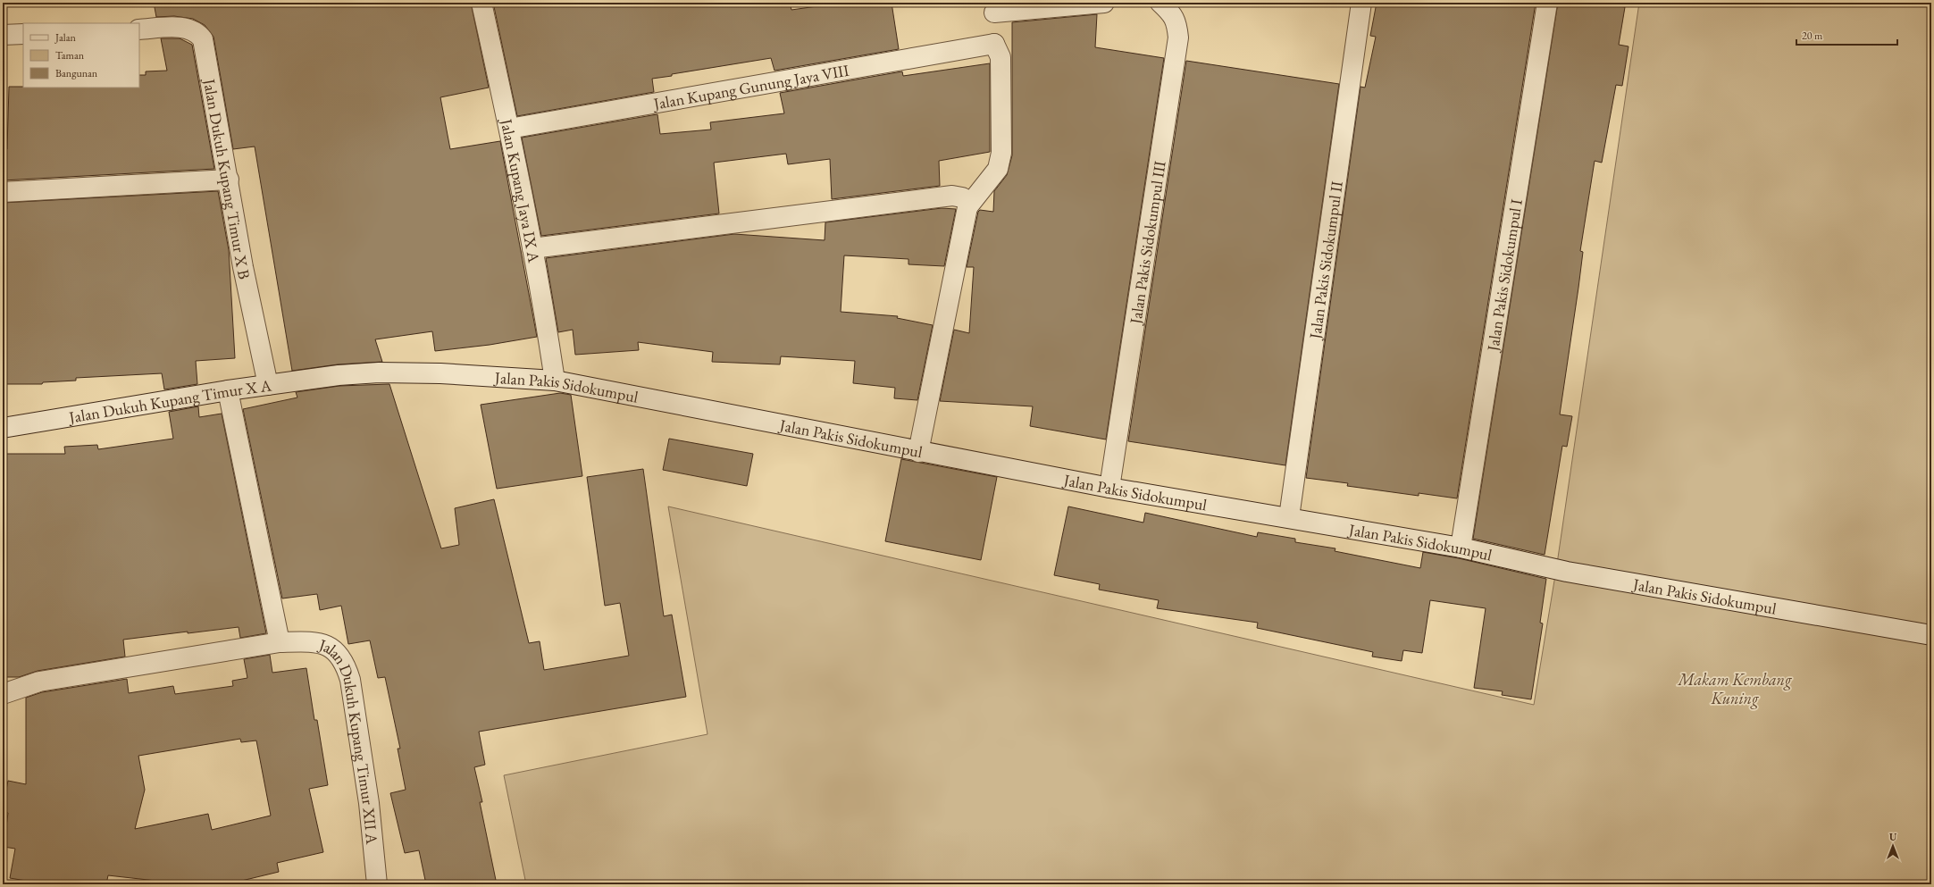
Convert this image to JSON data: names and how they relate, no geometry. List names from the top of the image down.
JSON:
{
  "streets": {
    "street": [
      "Jalan Kupang Gunung Jaya VIII",
      "Jalan Dukuh Kupang Timur X B",
      "Jalan Kupang Jaya IX A",
      "Jalan Pakis Sidokumpul III",
      "Jalan Pakis Sidokumpul II",
      "Jalan Pakis Sidokumpul I",
      "Jalan Pakis Sidokumpul",
      "Jalan Dukuh Kupang Timur X A",
      "Jalan Dukuh Kupang Timur XII A"
    ]
  },
  "crossings": [
    ["Jalan Kupang Gunung Jaya VIII", "Jalan Kupang Jaya IX A"],
    ["Jalan Dukuh Kupang Timur X B", "Jalan Dukuh Kupang Timur X A"],
    ["Jalan Kupang Jaya IX A", "Jalan Pakis Sidokumpul"],
    ["Jalan Pakis Sidokumpul III", "Jalan Pakis Sidokumpul"],
    ["Jalan Pakis Sidokumpul II", "Jalan Pakis Sidokumpul"],
    ["Jalan Pakis Sidokumpul I", "Jalan Pakis Sidokumpul"],
    ["Jalan Pakis Sidokumpul", "Jalan Dukuh Kupang Timur X A"]
  ],
  "parks": ["Makam Kembang Kuning"],
  "legend": ["Jalan", "Taman", "Bangunan"],
  "scale_bar": "20 m",
  "north": "top"
}
